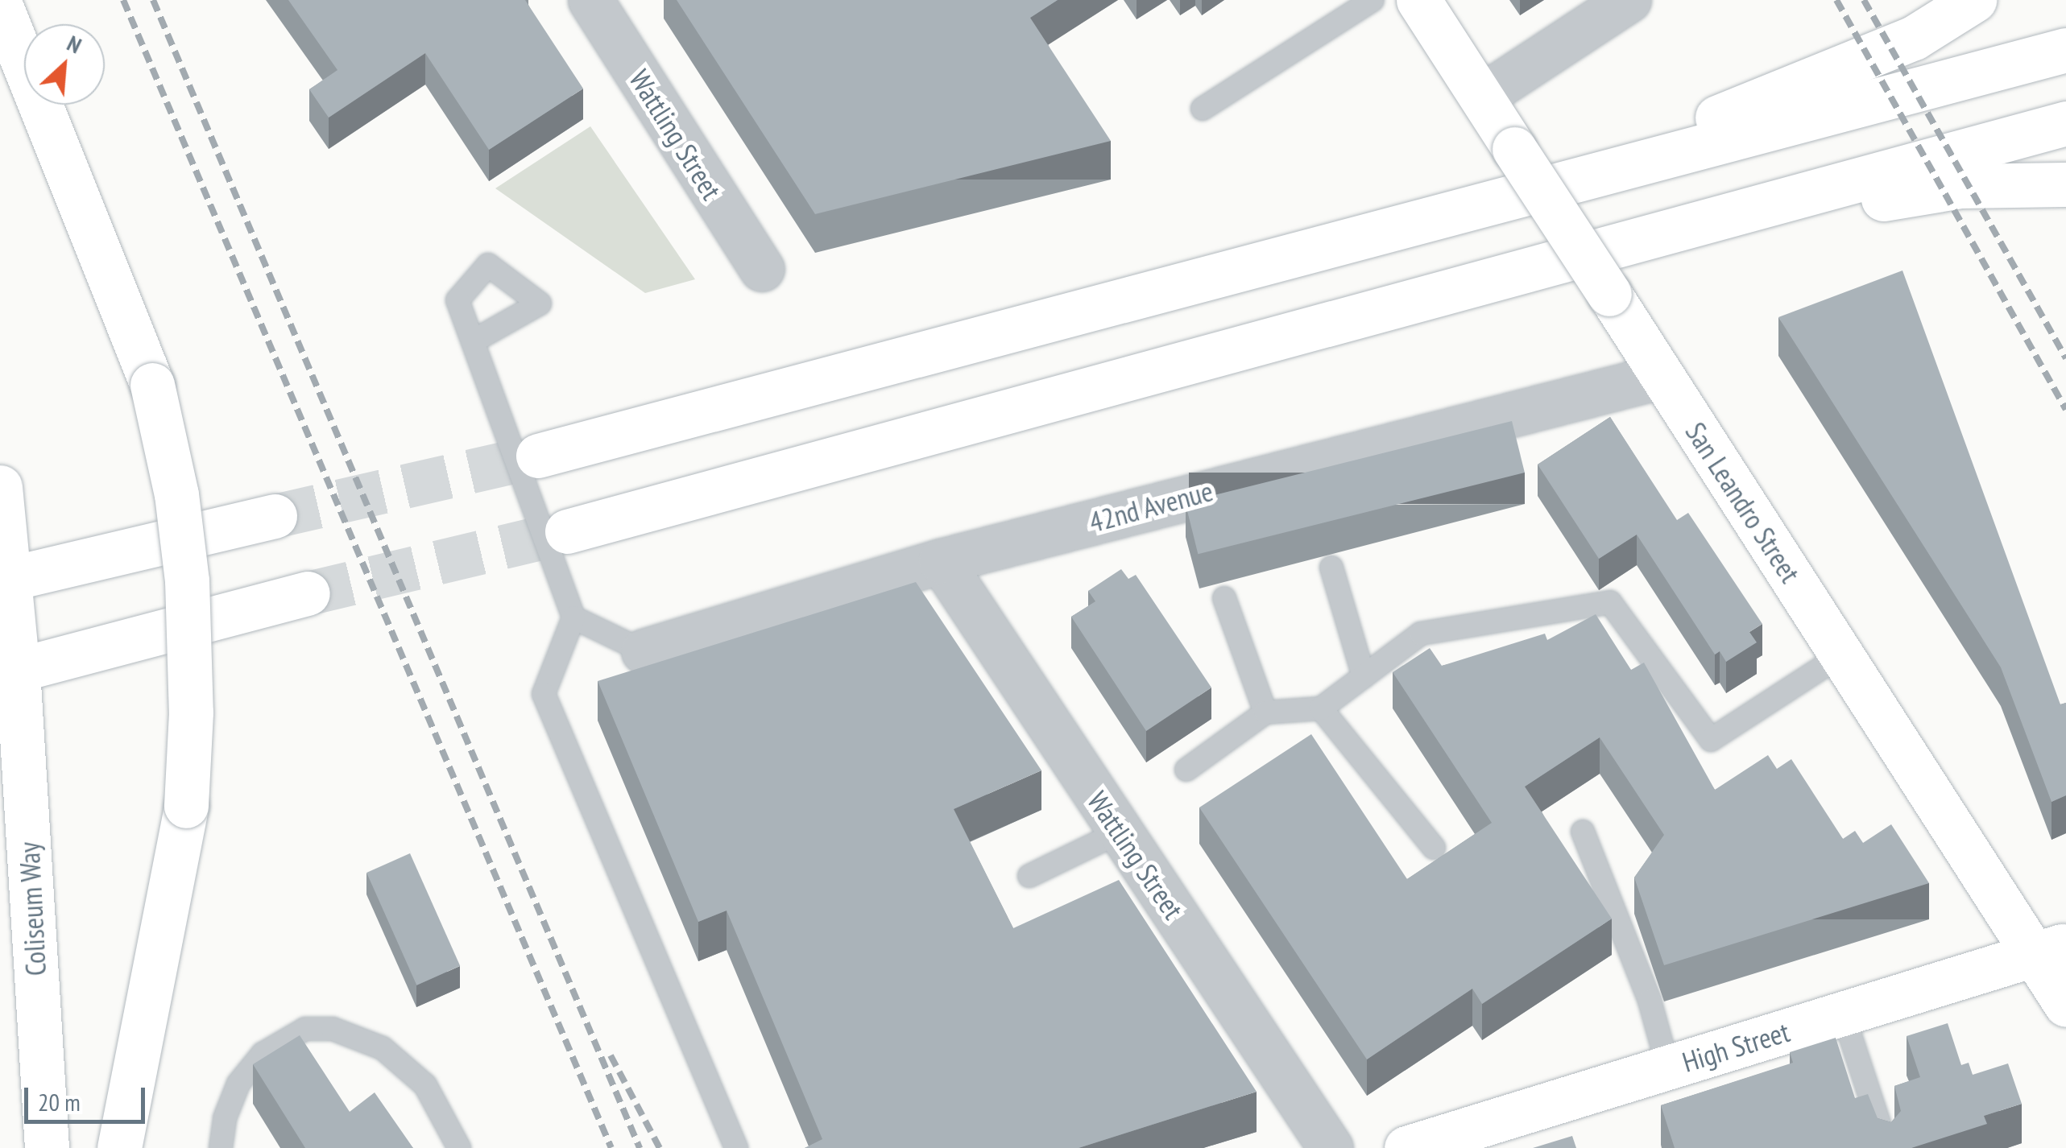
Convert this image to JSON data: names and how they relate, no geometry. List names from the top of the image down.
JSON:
{
  "streets": {
    "main road": ["San Leandro Street", "Coliseum Way", "High Street"],
    "street": ["Wattling Street", "42nd Avenue"]
  },
  "crossings": [
    ["Wattling Street", "42nd Avenue"],
    ["San Leandro Street", "42nd Avenue"],
    ["San Leandro Street", "High Street"]
  ],
  "scale_bar": "20 m",
  "north": "top right"
}
